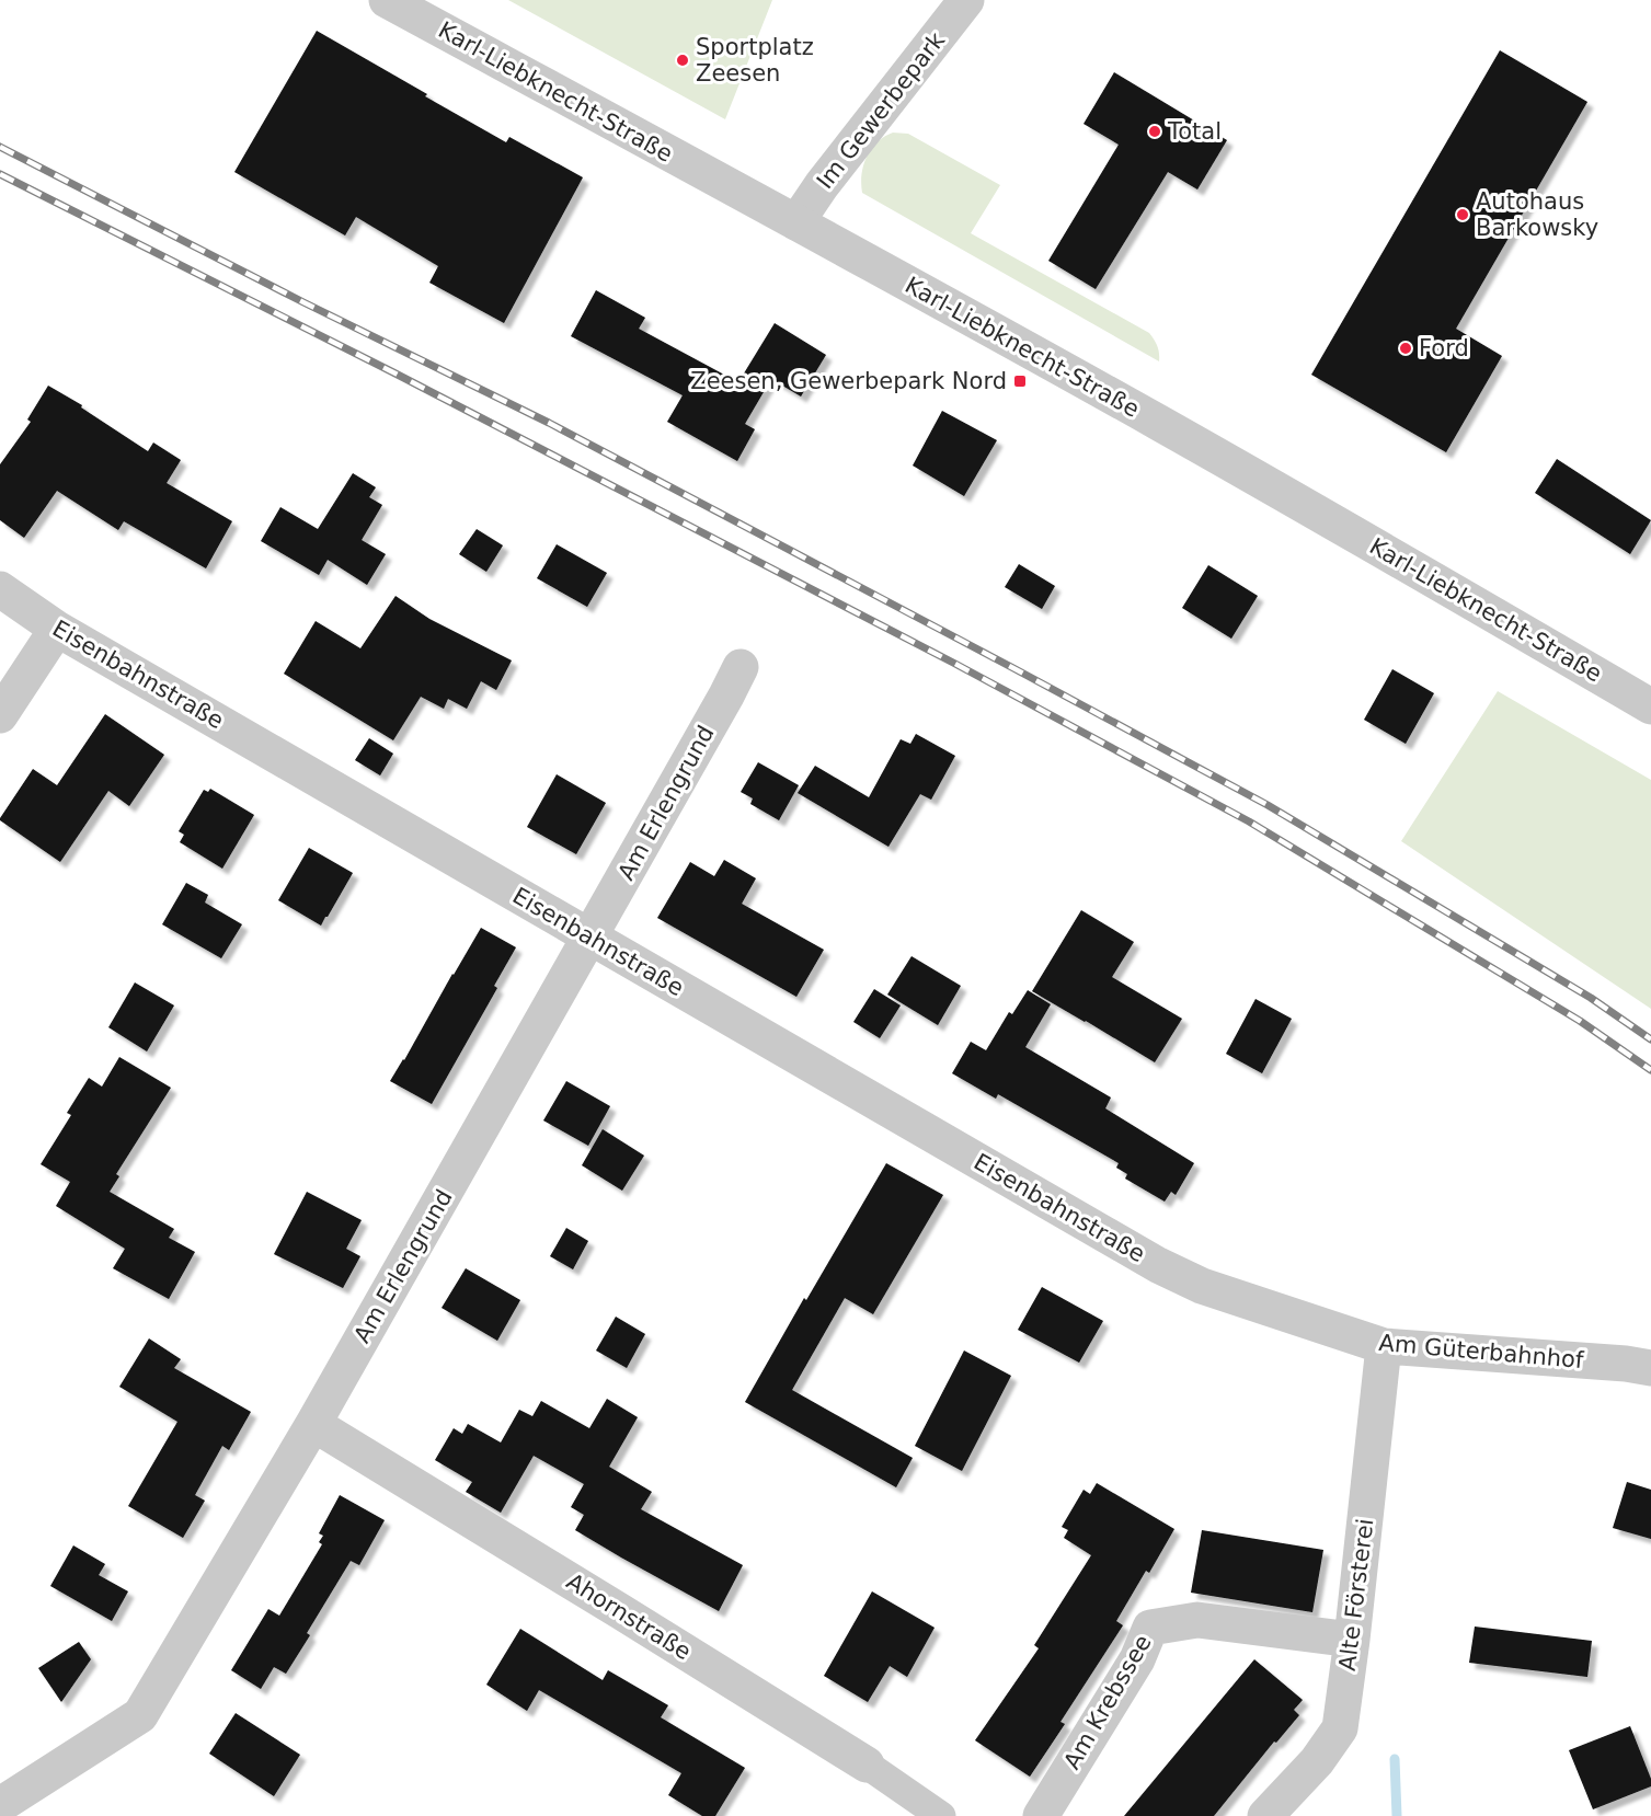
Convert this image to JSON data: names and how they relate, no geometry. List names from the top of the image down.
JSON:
{
  "streets": {
    "street": [
      "Karl-Liebknecht-Straße",
      "Im Gewerbepark",
      "Eisenbahnstraße",
      "Am Erlengrund",
      "Am Güterbahnhof",
      "Alte Försterei",
      "Ahornstraße",
      "Am Krebssee"
    ]
  },
  "crossings": [
    ["Karl-Liebknecht-Straße", "Im Gewerbepark"],
    ["Eisenbahnstraße", "Am Erlengrund"],
    ["Eisenbahnstraße", "Am Güterbahnhof"],
    ["Am Erlengrund", "Ahornstraße"],
    ["Am Güterbahnhof", "Alte Försterei"],
    ["Alte Försterei", "Am Krebssee"]
  ],
  "places": {
    "other": [
      "Sportplatz Zeesen",
      "Total",
      "Autohaus Barkowsky",
      "Ford"
    ],
    "transit": ["Zeesen, Gewerbepark Nord"]
  }
}
